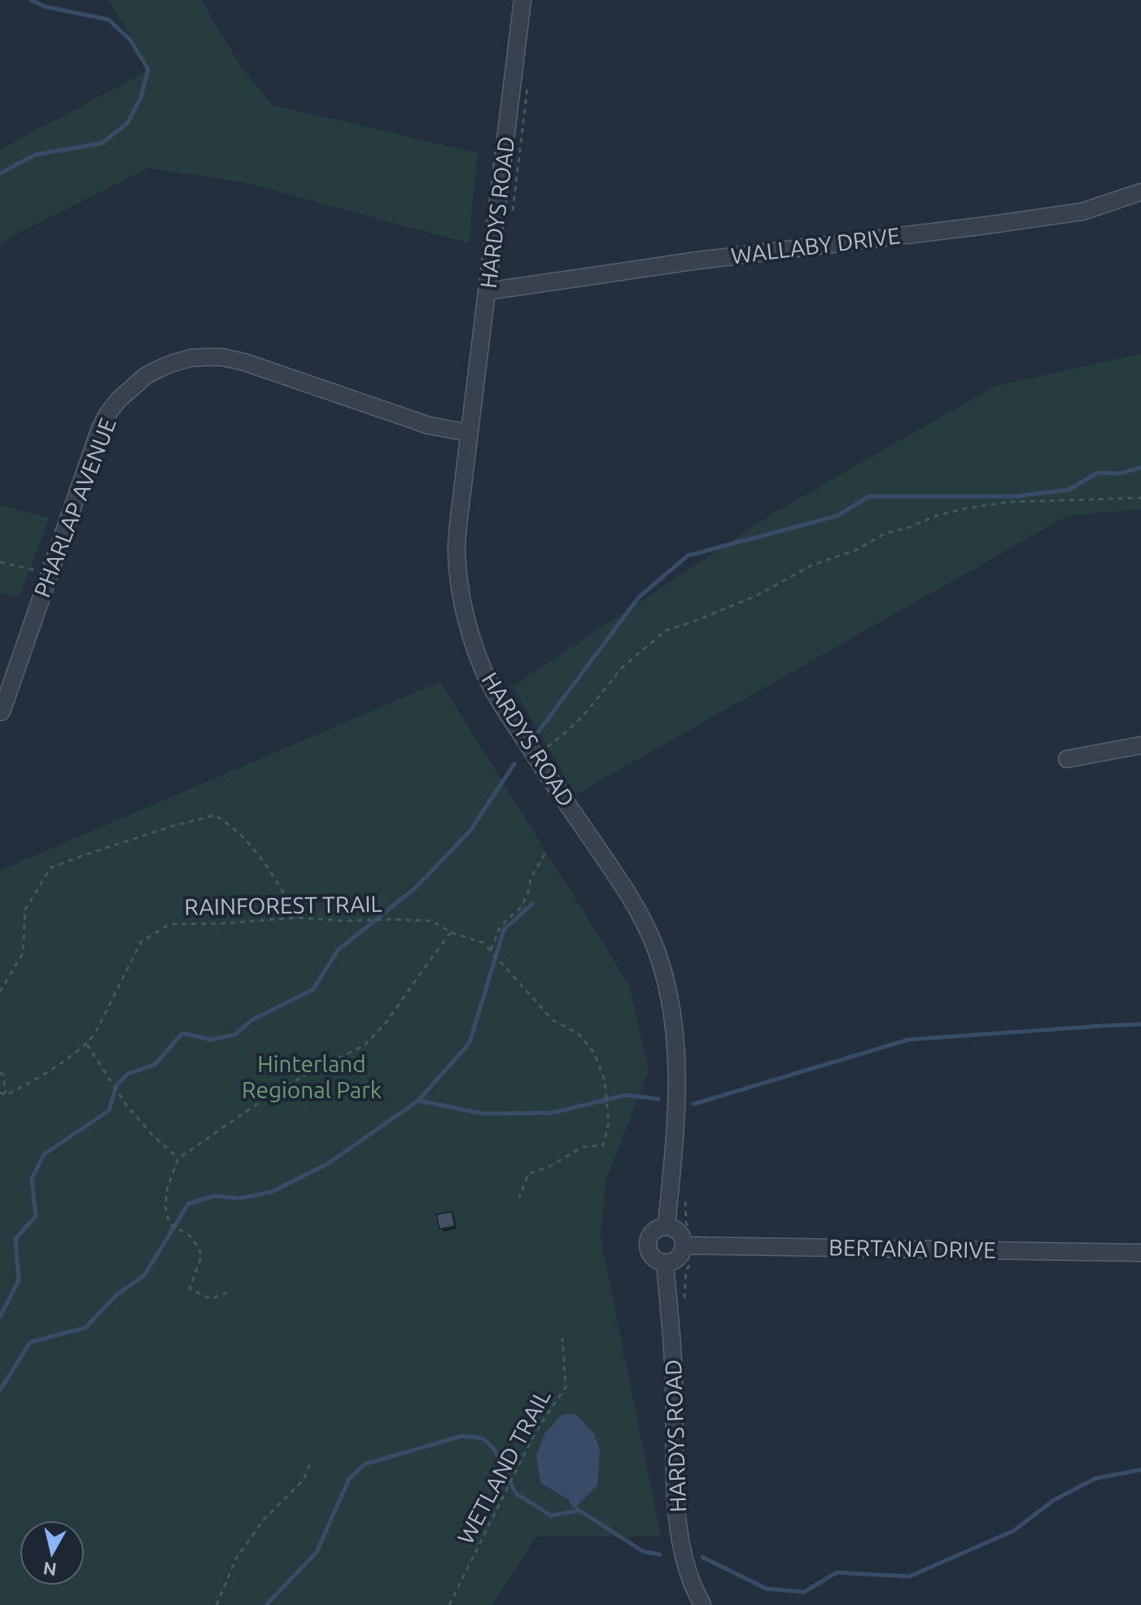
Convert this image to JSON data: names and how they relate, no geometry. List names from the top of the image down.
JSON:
{
  "streets": {
    "street": [
      "HARDYS ROAD",
      "WALLABY DRIVE",
      "PHARLAP AVENUE",
      "BERTANA DRIVE"
    ],
    "path": ["RAINFOREST TRAIL", "WETLAND TRAIL"]
  },
  "crossings": [
    ["HARDYS ROAD", "WALLABY DRIVE"],
    ["HARDYS ROAD", "PHARLAP AVENUE"],
    ["HARDYS ROAD", "BERTANA DRIVE"]
  ],
  "parks": ["Hinterland Regional Park"],
  "north": "bottom"
}
